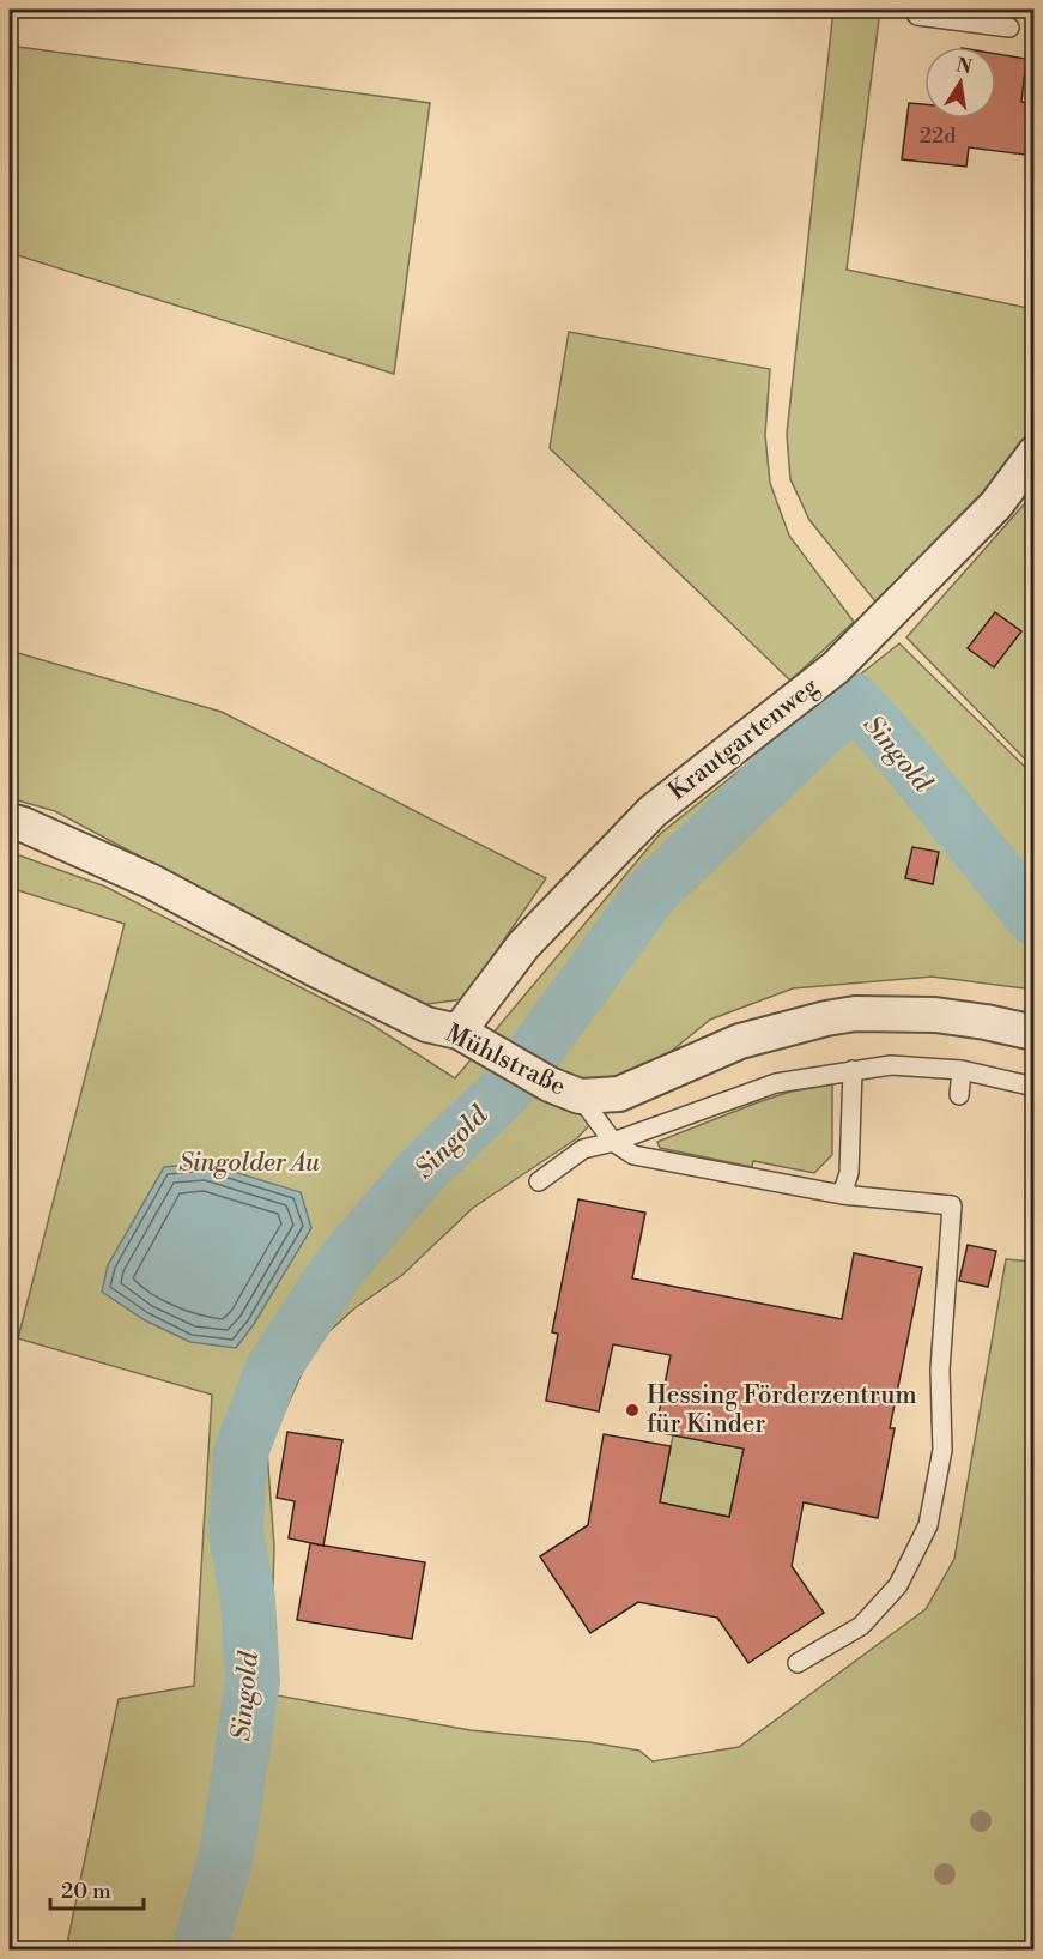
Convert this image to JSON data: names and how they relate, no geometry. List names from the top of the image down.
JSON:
{
  "streets": {
    "street": ["Krautgartenweg", "Mühlstraße"]
  },
  "crossings": [
    ["Krautgartenweg", "Mühlstraße"]
  ],
  "water": ["Singold"],
  "parks": ["Singolder Au"],
  "places": ["Hessing Förderzentrum für Kinder"],
  "house_numbers": ["22d"],
  "scale_bar": "20 m",
  "north": "top"
}
